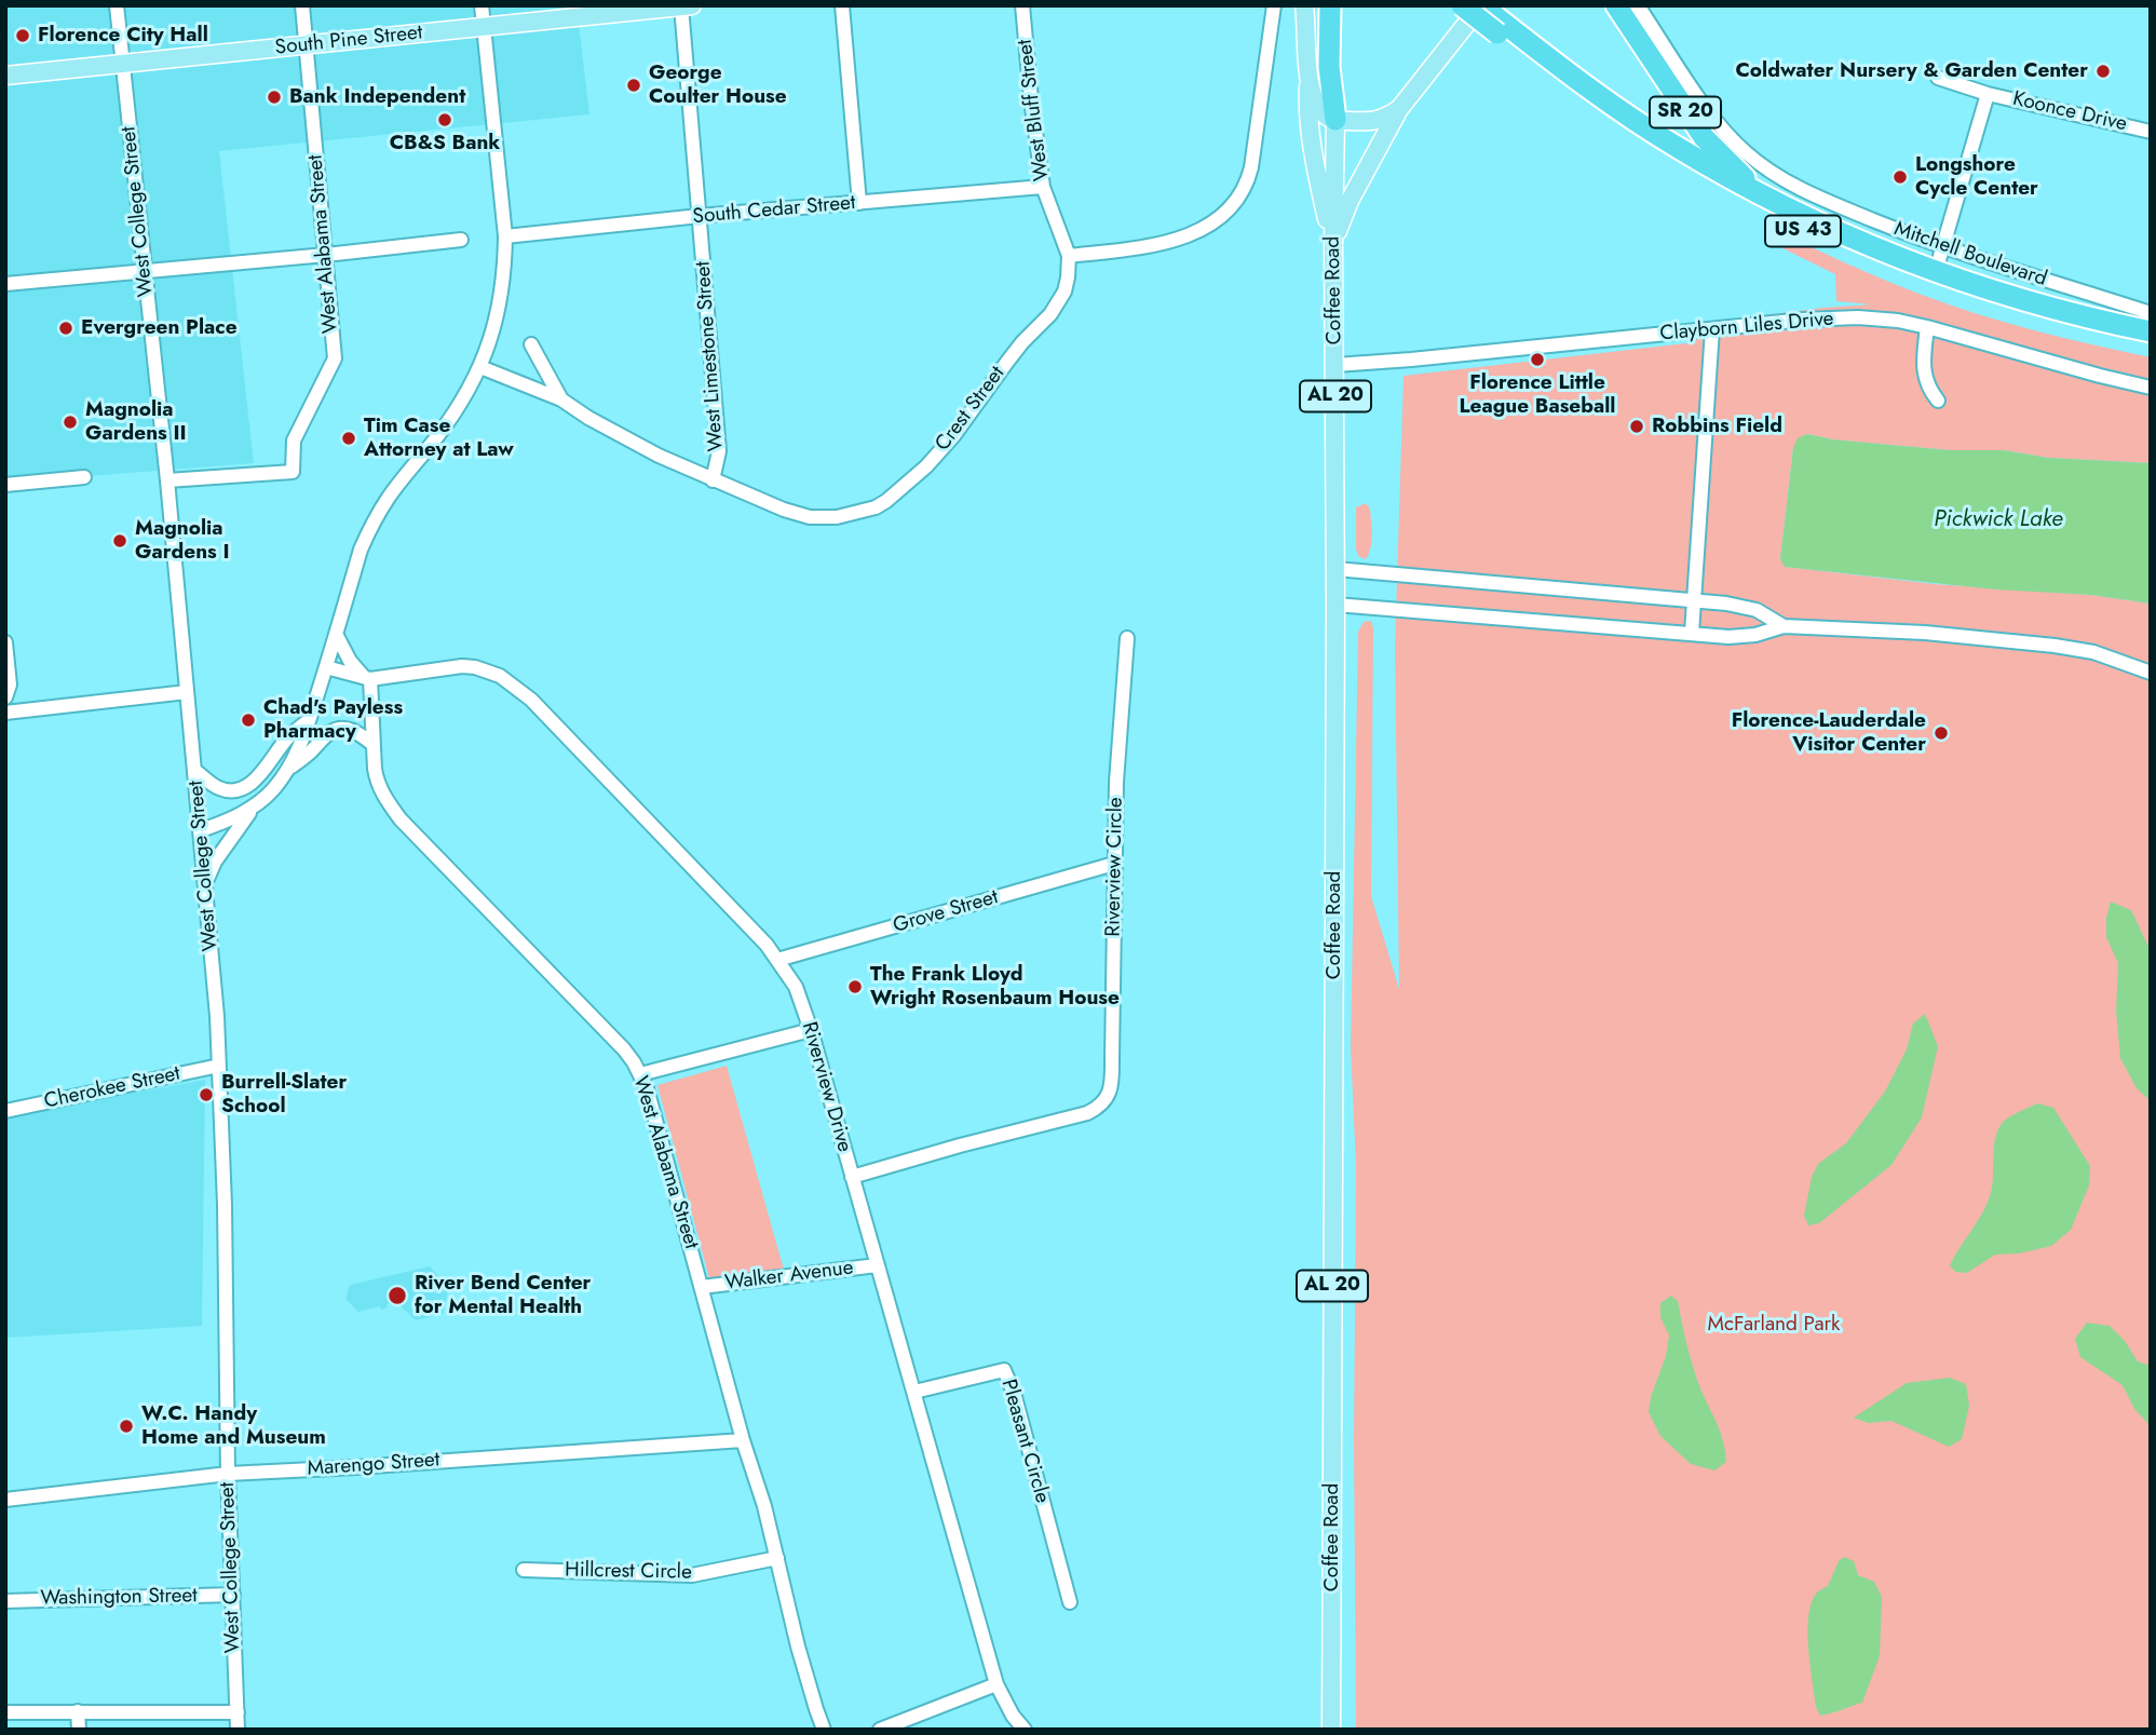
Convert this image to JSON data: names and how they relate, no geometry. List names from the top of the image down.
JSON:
{
  "streets": {
    "highway": ["SR 20", "US 43"],
    "main road": ["South Pine Street", "Coffee Road", "AL 20"],
    "street": [
      "West Bluff Street",
      "Koonce Drive",
      "South Cedar Street",
      "West College Street",
      "West Alabama Street",
      "Mitchell Boulevard",
      "Clayborn Liles Drive",
      "West Limestone Street",
      "Crest Street",
      "Riverview Circle",
      "Grove Street",
      "Riverview Drive",
      "Cherokee Street",
      "Walker Avenue",
      "Pleasant Circle",
      "Marengo Street",
      "Hillcrest Circle",
      "Washington Street"
    ]
  },
  "crossings": [
    ["South Pine Street", "West College Street"],
    ["South Pine Street", "West Alabama Street"],
    ["South Pine Street", "West Limestone Street"],
    ["West Bluff Street", "South Cedar Street"],
    ["West Bluff Street", "Crest Street"],
    ["SR 20", "US 43"],
    ["South Cedar Street", "West Limestone Street"],
    ["West College Street", "West Alabama Street"],
    ["West College Street", "Cherokee Street"],
    ["West College Street", "Marengo Street"],
    ["West College Street", "Washington Street"],
    ["US 43", "Mitchell Boulevard"],
    ["West Alabama Street", "Riverview Drive"],
    ["West Alabama Street", "Walker Avenue"],
    ["West Alabama Street", "Marengo Street"],
    ["West Alabama Street", "Hillcrest Circle"],
    ["Coffee Road", "Clayborn Liles Drive"],
    ["West Limestone Street", "Crest Street"],
    ["Riverview Circle", "Grove Street"],
    ["Riverview Circle", "Riverview Drive"],
    ["Grove Street", "Riverview Drive"],
    ["Riverview Drive", "Walker Avenue"],
    ["Riverview Drive", "Pleasant Circle"]
  ],
  "water": ["Pickwick Lake"],
  "parks": ["McFarland Park"],
  "places": [
    "Florence City Hall",
    "Coldwater Nursery & Garden Center",
    "George Coulter House",
    "Bank Independent",
    "CB&S Bank",
    "Longshore Cycle Center",
    "Evergreen Place",
    "Florence Little League Baseball",
    "Magnolia Gardens II",
    "Robbins Field",
    "Tim Case Attorney at Law",
    "Magnolia Gardens I",
    "Chad's Payless Pharmacy",
    "Florence-Lauderdale Visitor Center",
    "The Frank Lloyd Wright Rosenbaum House",
    "Burrell-Slater School",
    "River Bend Center for Mental Health",
    "W.C. Handy Home and Museum"
  ]
}
